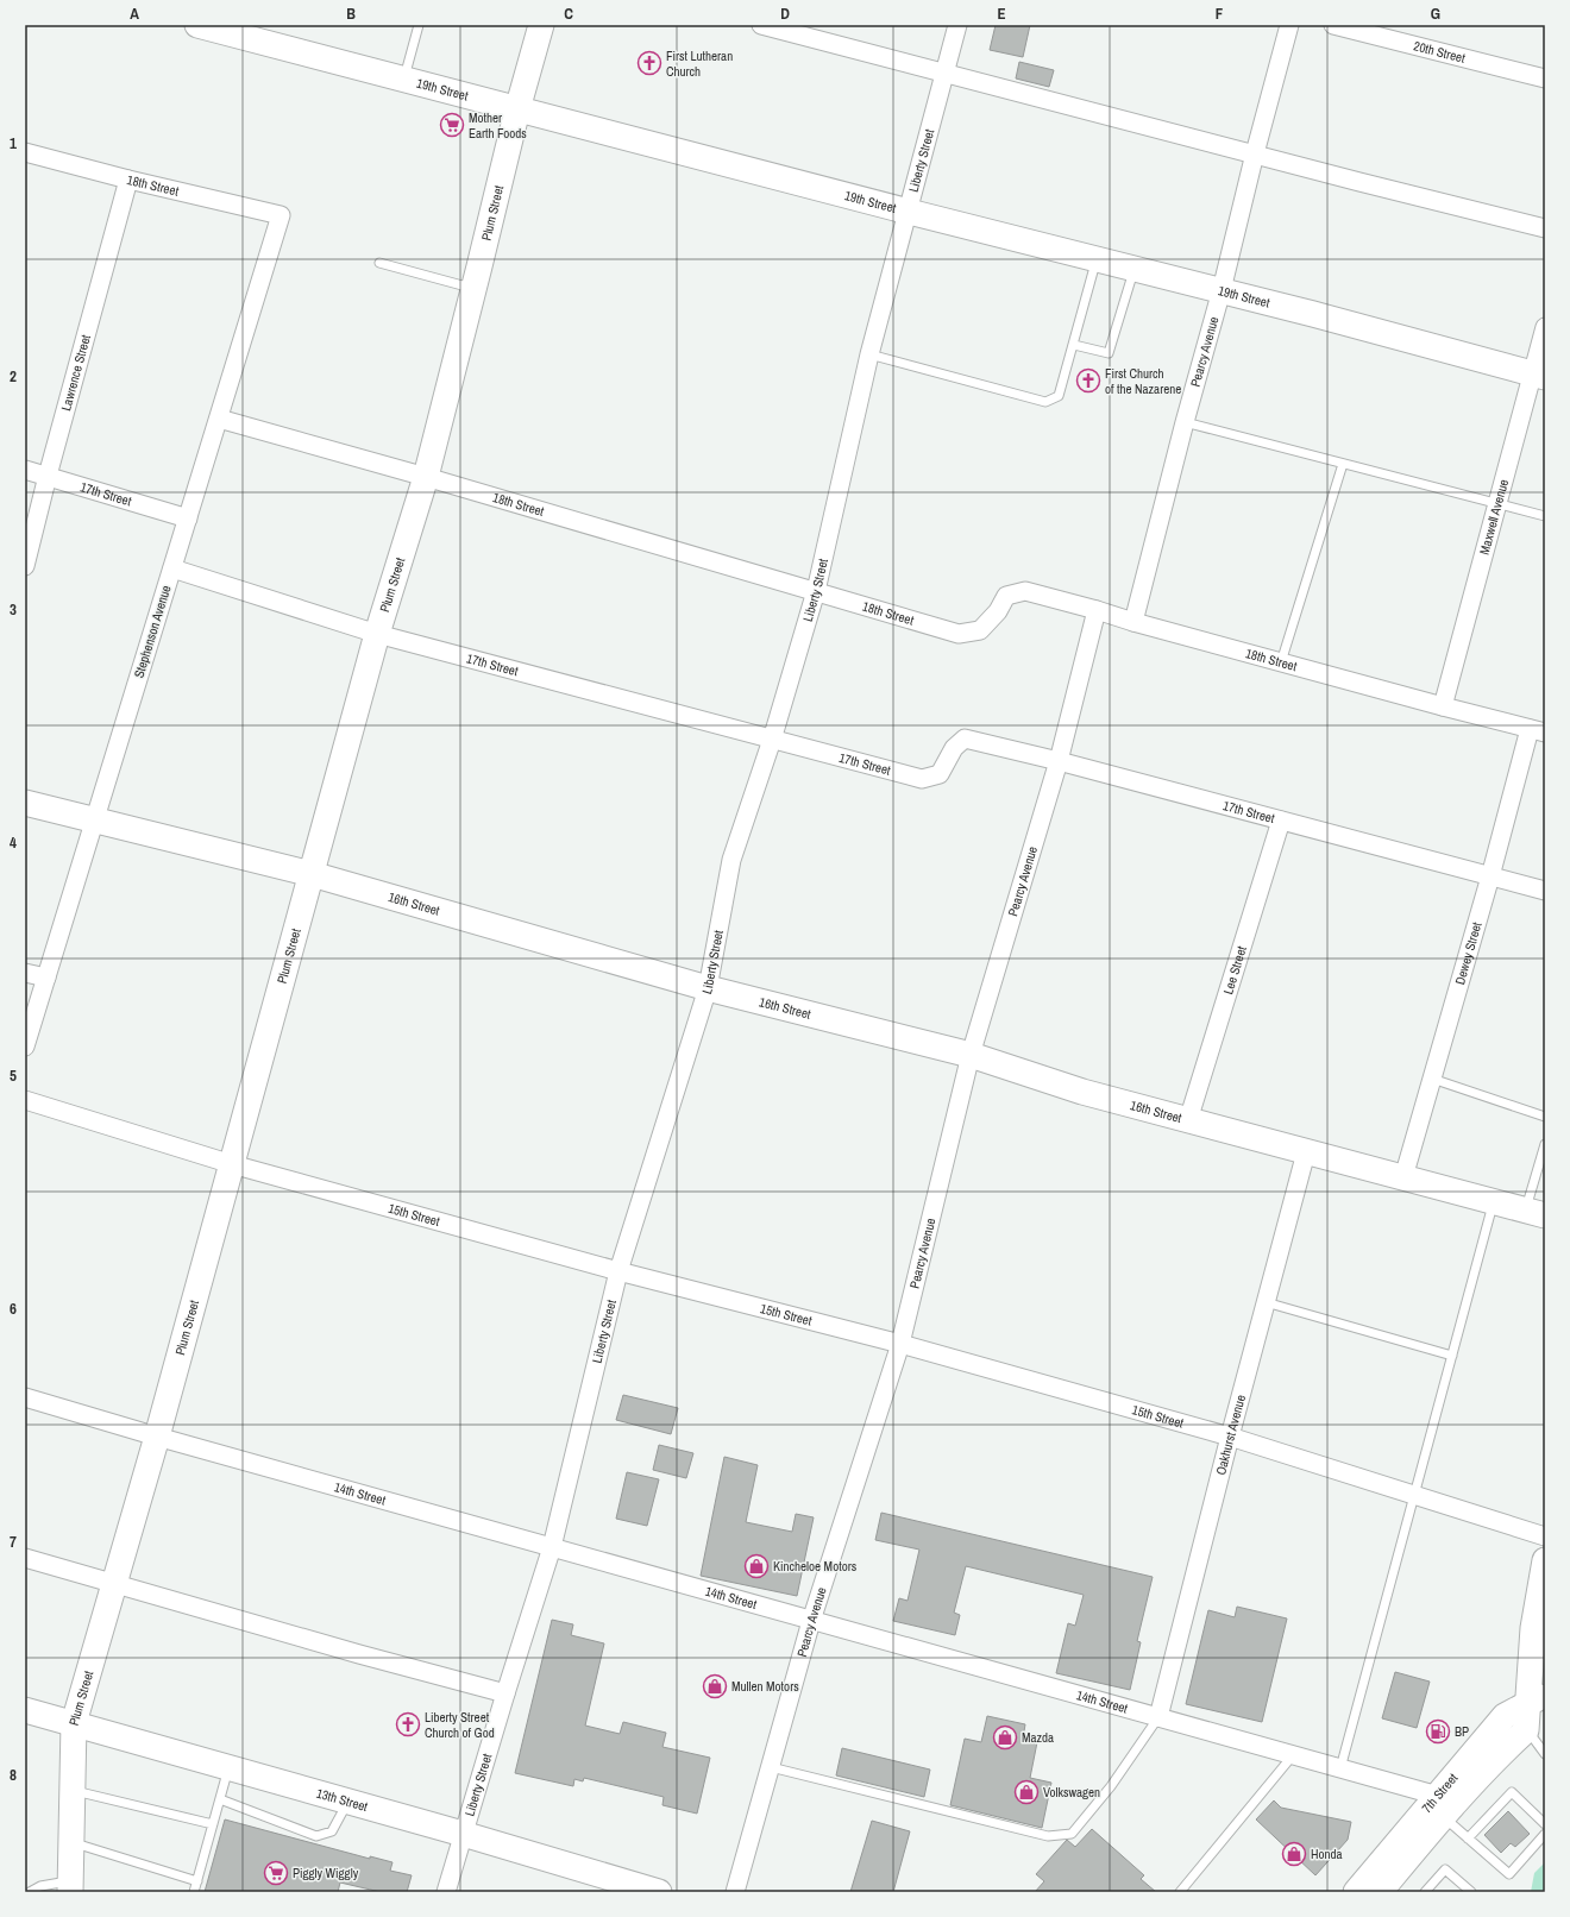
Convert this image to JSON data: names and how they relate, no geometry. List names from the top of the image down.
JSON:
{
  "streets": {
    "street": [
      "20th Street",
      "19th Street",
      "Liberty Street",
      "18th Street",
      "Plum Street",
      "Pearcy Avenue",
      "Lawrence Street",
      "17th Street",
      "Maxwell Avenue",
      "Stephenson Avenue",
      "16th Street",
      "Dewey Street",
      "Lee Street",
      "15th Street",
      "Oakhurst Avenue",
      "14th Street",
      "7th Street",
      "13th Street"
    ]
  },
  "crossings": [
    ["19th Street", "Liberty Street"],
    ["19th Street", "Plum Street"],
    ["19th Street", "Pearcy Avenue"],
    ["19th Street", "Maxwell Avenue"],
    ["Liberty Street", "18th Street"],
    ["Liberty Street", "17th Street"],
    ["Liberty Street", "16th Street"],
    ["Liberty Street", "15th Street"],
    ["Liberty Street", "14th Street"],
    ["Liberty Street", "13th Street"],
    ["18th Street", "Plum Street"],
    ["18th Street", "Pearcy Avenue"],
    ["18th Street", "Lawrence Street"],
    ["18th Street", "Maxwell Avenue"],
    ["18th Street", "Stephenson Avenue"],
    ["18th Street", "Dewey Street"],
    ["Plum Street", "17th Street"],
    ["Plum Street", "16th Street"],
    ["Plum Street", "15th Street"],
    ["Plum Street", "14th Street"],
    ["Plum Street", "13th Street"],
    ["Pearcy Avenue", "17th Street"],
    ["Pearcy Avenue", "16th Street"],
    ["Pearcy Avenue", "15th Street"],
    ["Pearcy Avenue", "14th Street"],
    ["Lawrence Street", "17th Street"],
    ["17th Street", "Stephenson Avenue"],
    ["17th Street", "Dewey Street"],
    ["17th Street", "Lee Street"],
    ["Stephenson Avenue", "16th Street"],
    ["16th Street", "Dewey Street"],
    ["16th Street", "Lee Street"],
    ["16th Street", "Oakhurst Avenue"],
    ["15th Street", "Oakhurst Avenue"],
    ["Oakhurst Avenue", "14th Street"],
    ["14th Street", "7th Street"]
  ],
  "places": {
    "church": ["First Lutheran Church", "First Church of the Nazarene", "Liberty Street Church of God"],
    "supermarket": ["Mother Earth Foods", "Piggly Wiggly"],
    "shop": [
      "Kincheloe Motors",
      "Mullen Motors",
      "Mazda",
      "Volkswagen",
      "Honda"
    ],
    "fuel station": ["BP"]
  },
  "grid": {
    "columns": [
      "A",
      "B",
      "C",
      "D",
      "E",
      "F",
      "G"
    ],
    "rows": [
      "1",
      "2",
      "3",
      "4",
      "5",
      "6",
      "7",
      "8"
    ]
  }
}
